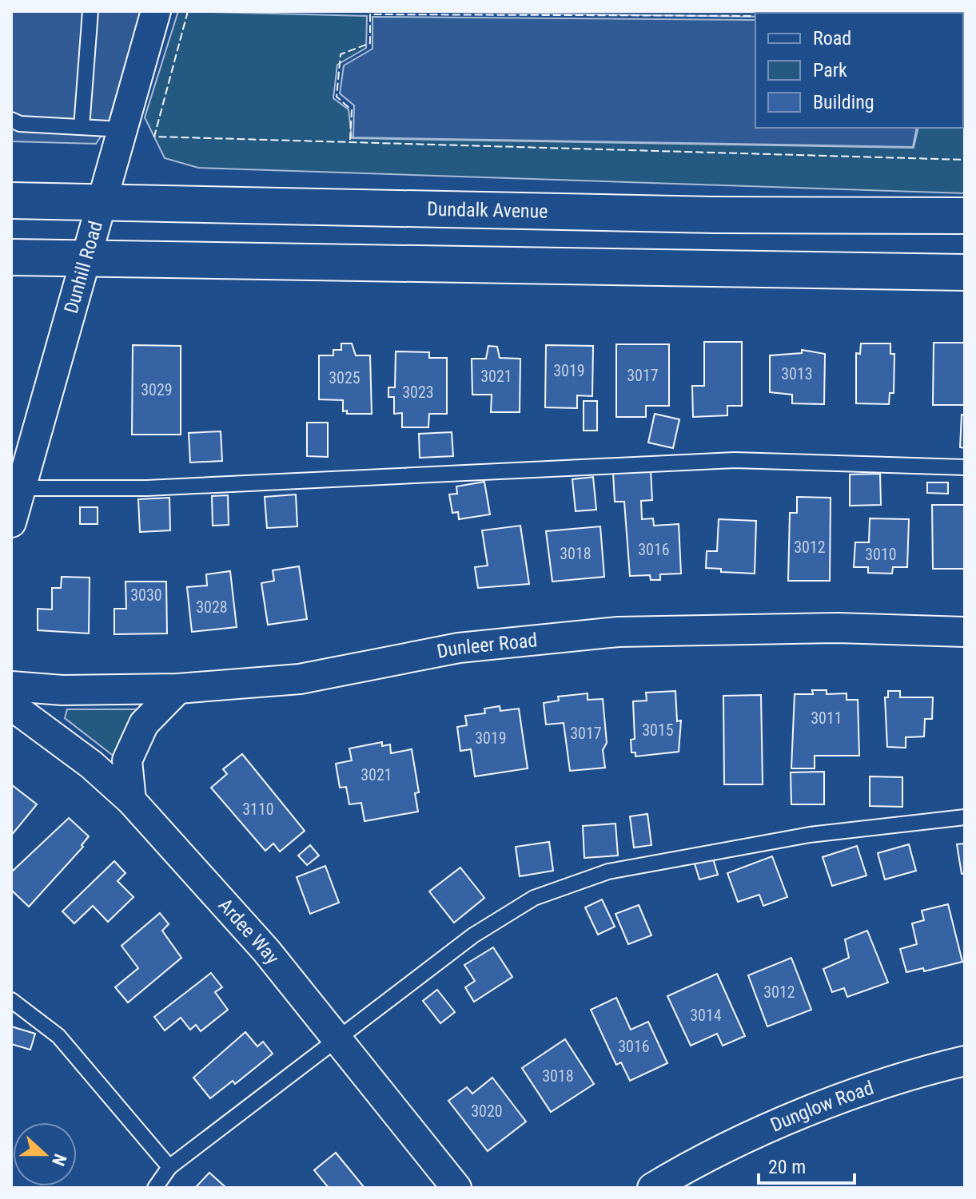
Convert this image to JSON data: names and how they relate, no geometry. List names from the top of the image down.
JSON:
{
  "streets": {
    "main road": ["Dundalk Avenue"],
    "street": [
      "Dunhill Road",
      "Dunleer Road",
      "Ardee Way",
      "Dunglow Road"
    ]
  },
  "crossings": [
    ["Dundalk Avenue", "Dunhill Road"]
  ],
  "house_numbers": [
    "3019",
    "3013",
    "3017",
    "3021",
    "3025",
    "3029",
    "3023",
    "3012",
    "3016",
    "3018",
    "3010",
    "3030",
    "3028",
    "3011",
    "3015",
    "3017",
    "3019",
    "3021",
    "3110",
    "3012",
    "3014",
    "3016",
    "3018",
    "3020"
  ],
  "legend": ["Road", "Park", "Building"],
  "scale_bar": "20 m",
  "north": "right"
}
